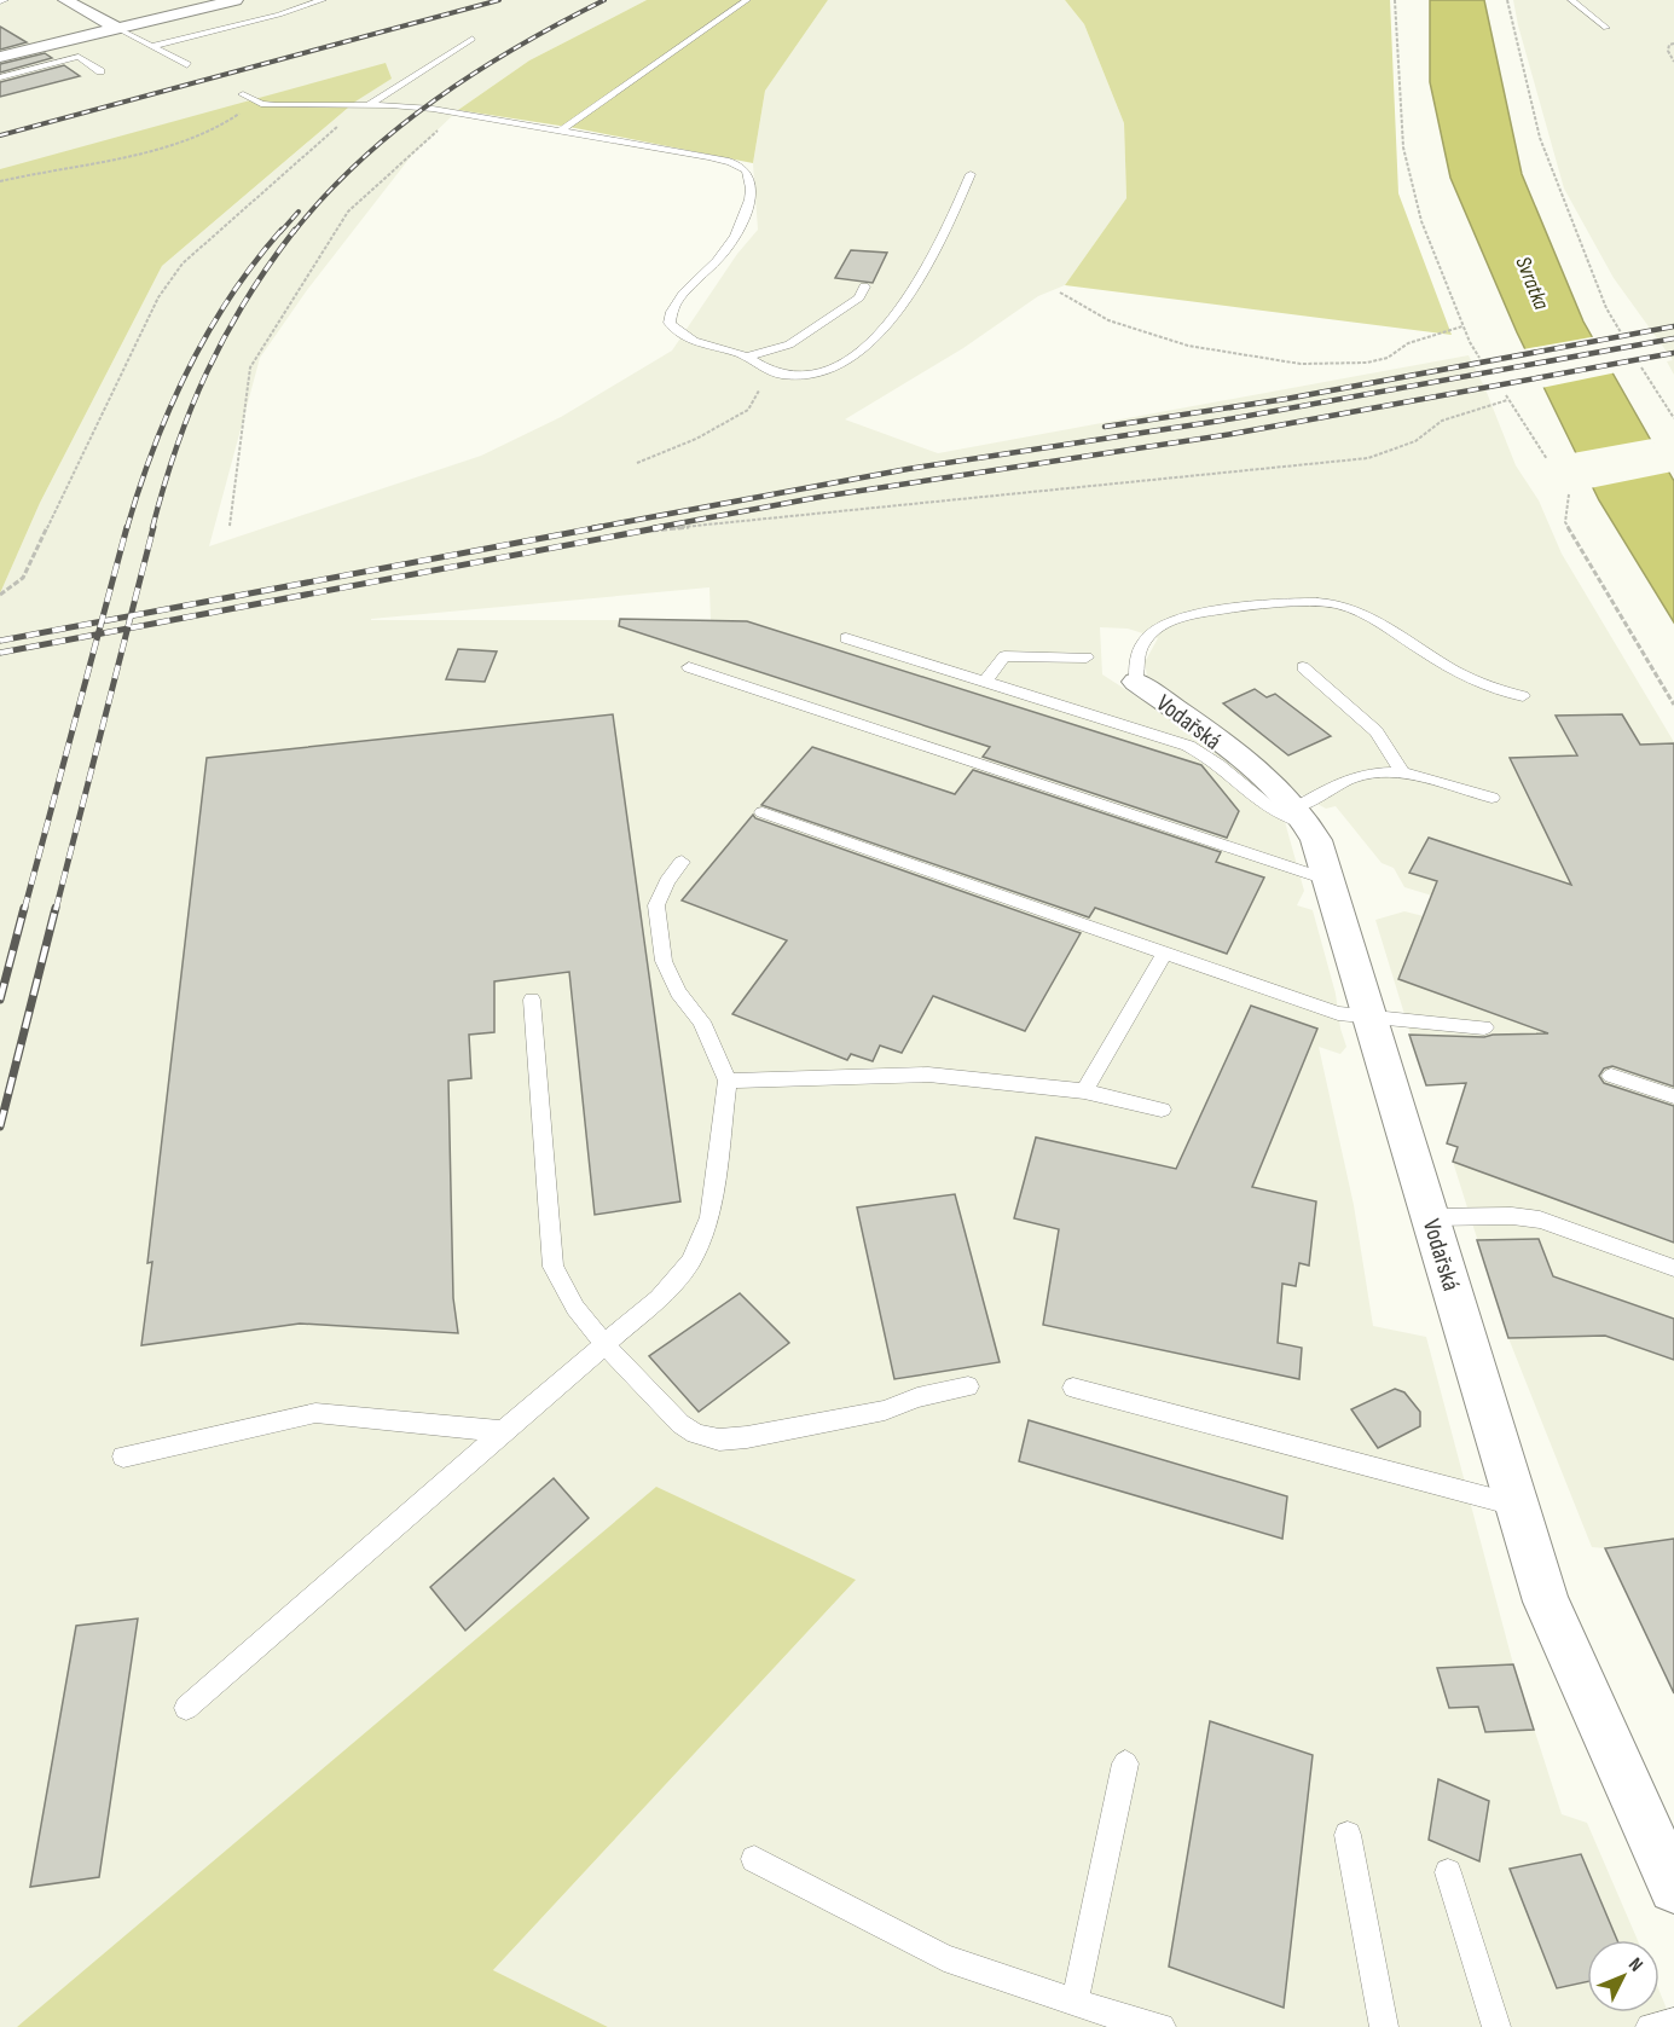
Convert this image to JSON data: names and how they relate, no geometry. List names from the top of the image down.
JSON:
{
  "streets": {
    "street": ["Vodařská"]
  },
  "water": ["Svratka"],
  "north": "top right"
}
